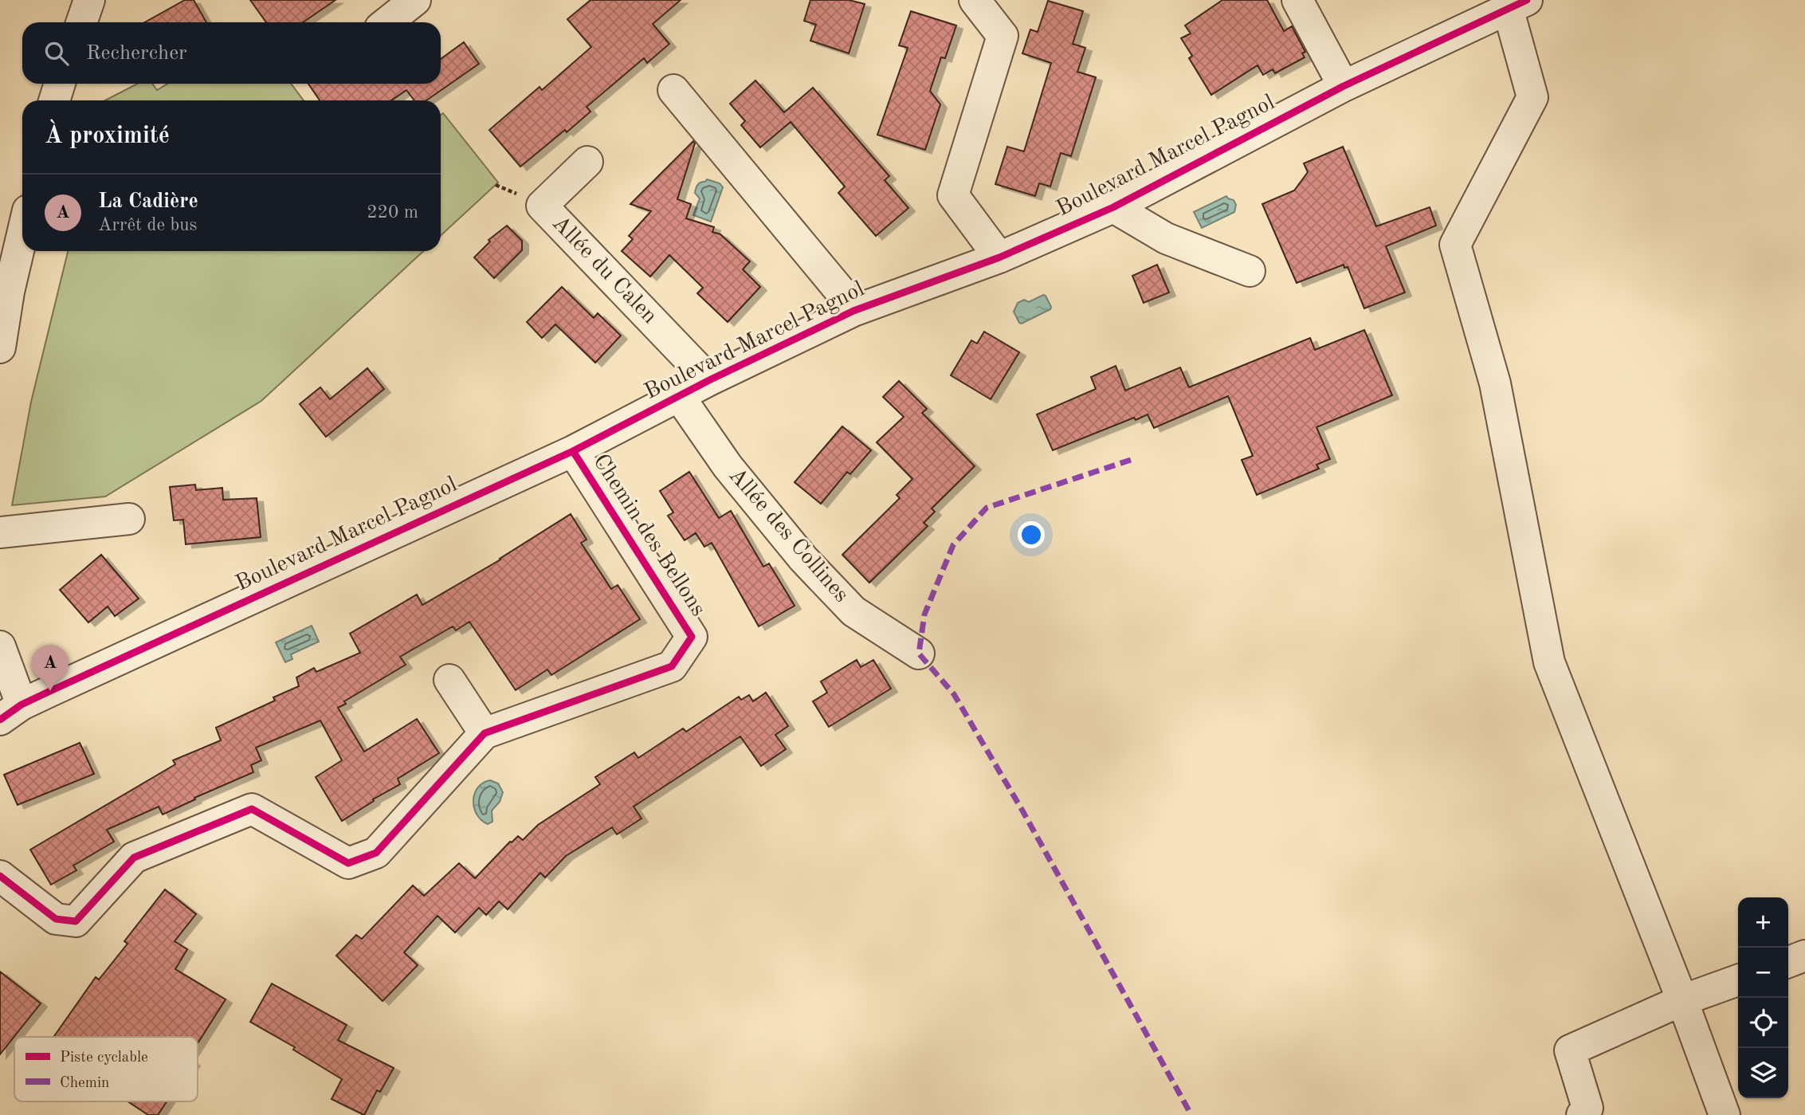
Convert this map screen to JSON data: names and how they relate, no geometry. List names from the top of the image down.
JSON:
{
  "streets": {
    "street": [
      "Boulevard Marcel Pagnol",
      "Allée du Calen",
      "Chemin des Bellons",
      "Allée des Collines"
    ]
  },
  "crossings": [
    ["Boulevard Marcel Pagnol", "Allée du Calen"],
    ["Boulevard Marcel Pagnol", "Chemin des Bellons"],
    ["Boulevard Marcel Pagnol", "Allée des Collines"]
  ],
  "legend": ["Piste cyclable", "Chemin"],
  "page": {
    "search": "Rechercher",
    "heading": "À proximité",
    "list": [
      {
        "mark": "A",
        "name": "La Cadière",
        "note": "Arrêt de bus",
        "value": "220 m"
      }
    ],
    "pins": "A",
    "map_buttons": ["+", "−"]
  }
}
